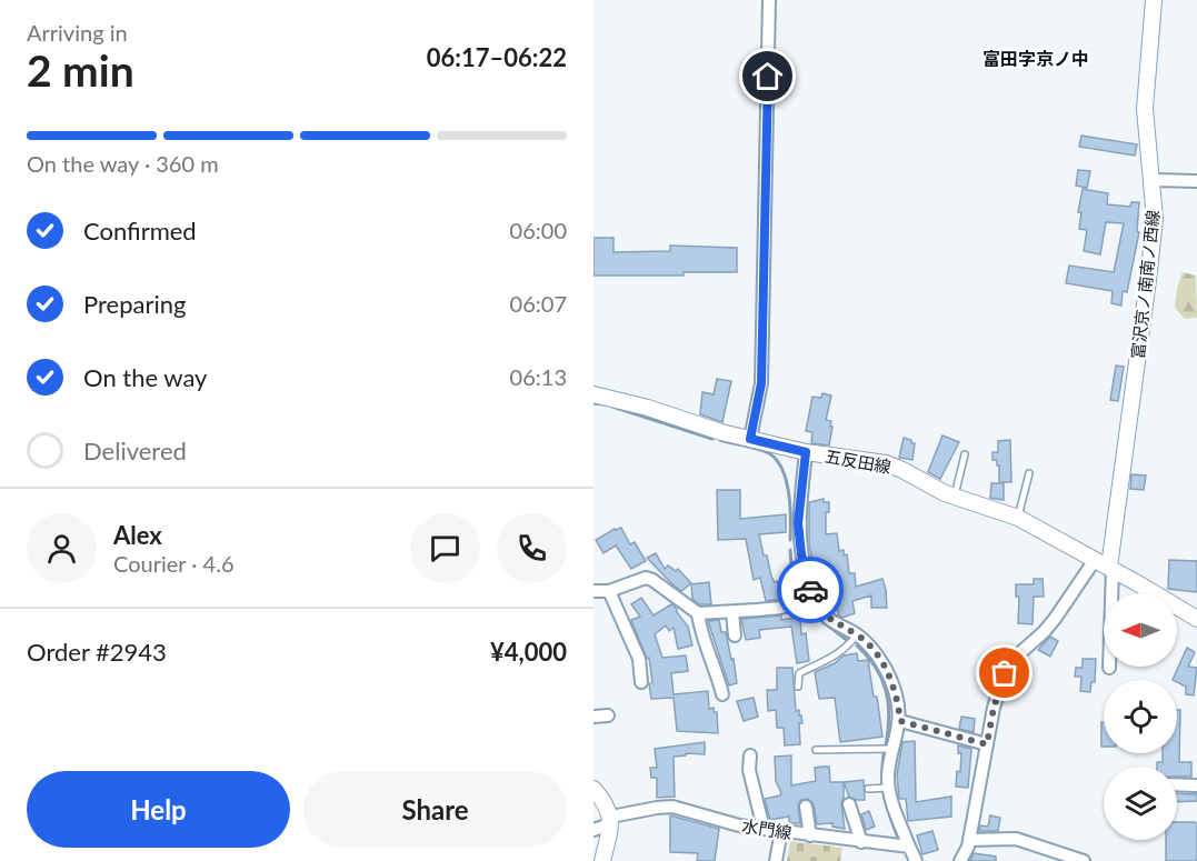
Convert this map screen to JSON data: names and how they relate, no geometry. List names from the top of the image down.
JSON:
{
  "streets": {
    "street": ["富沢京ノ南南ノ西線", "五反田線", "水門線"]
  },
  "crossings": [
    ["富沢京ノ南南ノ西線", "五反田線"]
  ],
  "districts": ["富田字京ノ中"],
  "north": "left",
  "page": {
    "heading": ["2 min", "Arriving in", "06:17–06:22"],
    "panel": [
      "Alex",
      "Courier · 4.6",
      "Order #2943",
      "¥4,000"
    ],
    "bar": "On the way · 360 m",
    "list": [
      ["Confirmed", "06:00"],
      ["Preparing", "06:07"],
      ["On the way", "06:13"],
      "Delivered"
    ],
    "buttons": ["Help", "Share"]
  }
}
